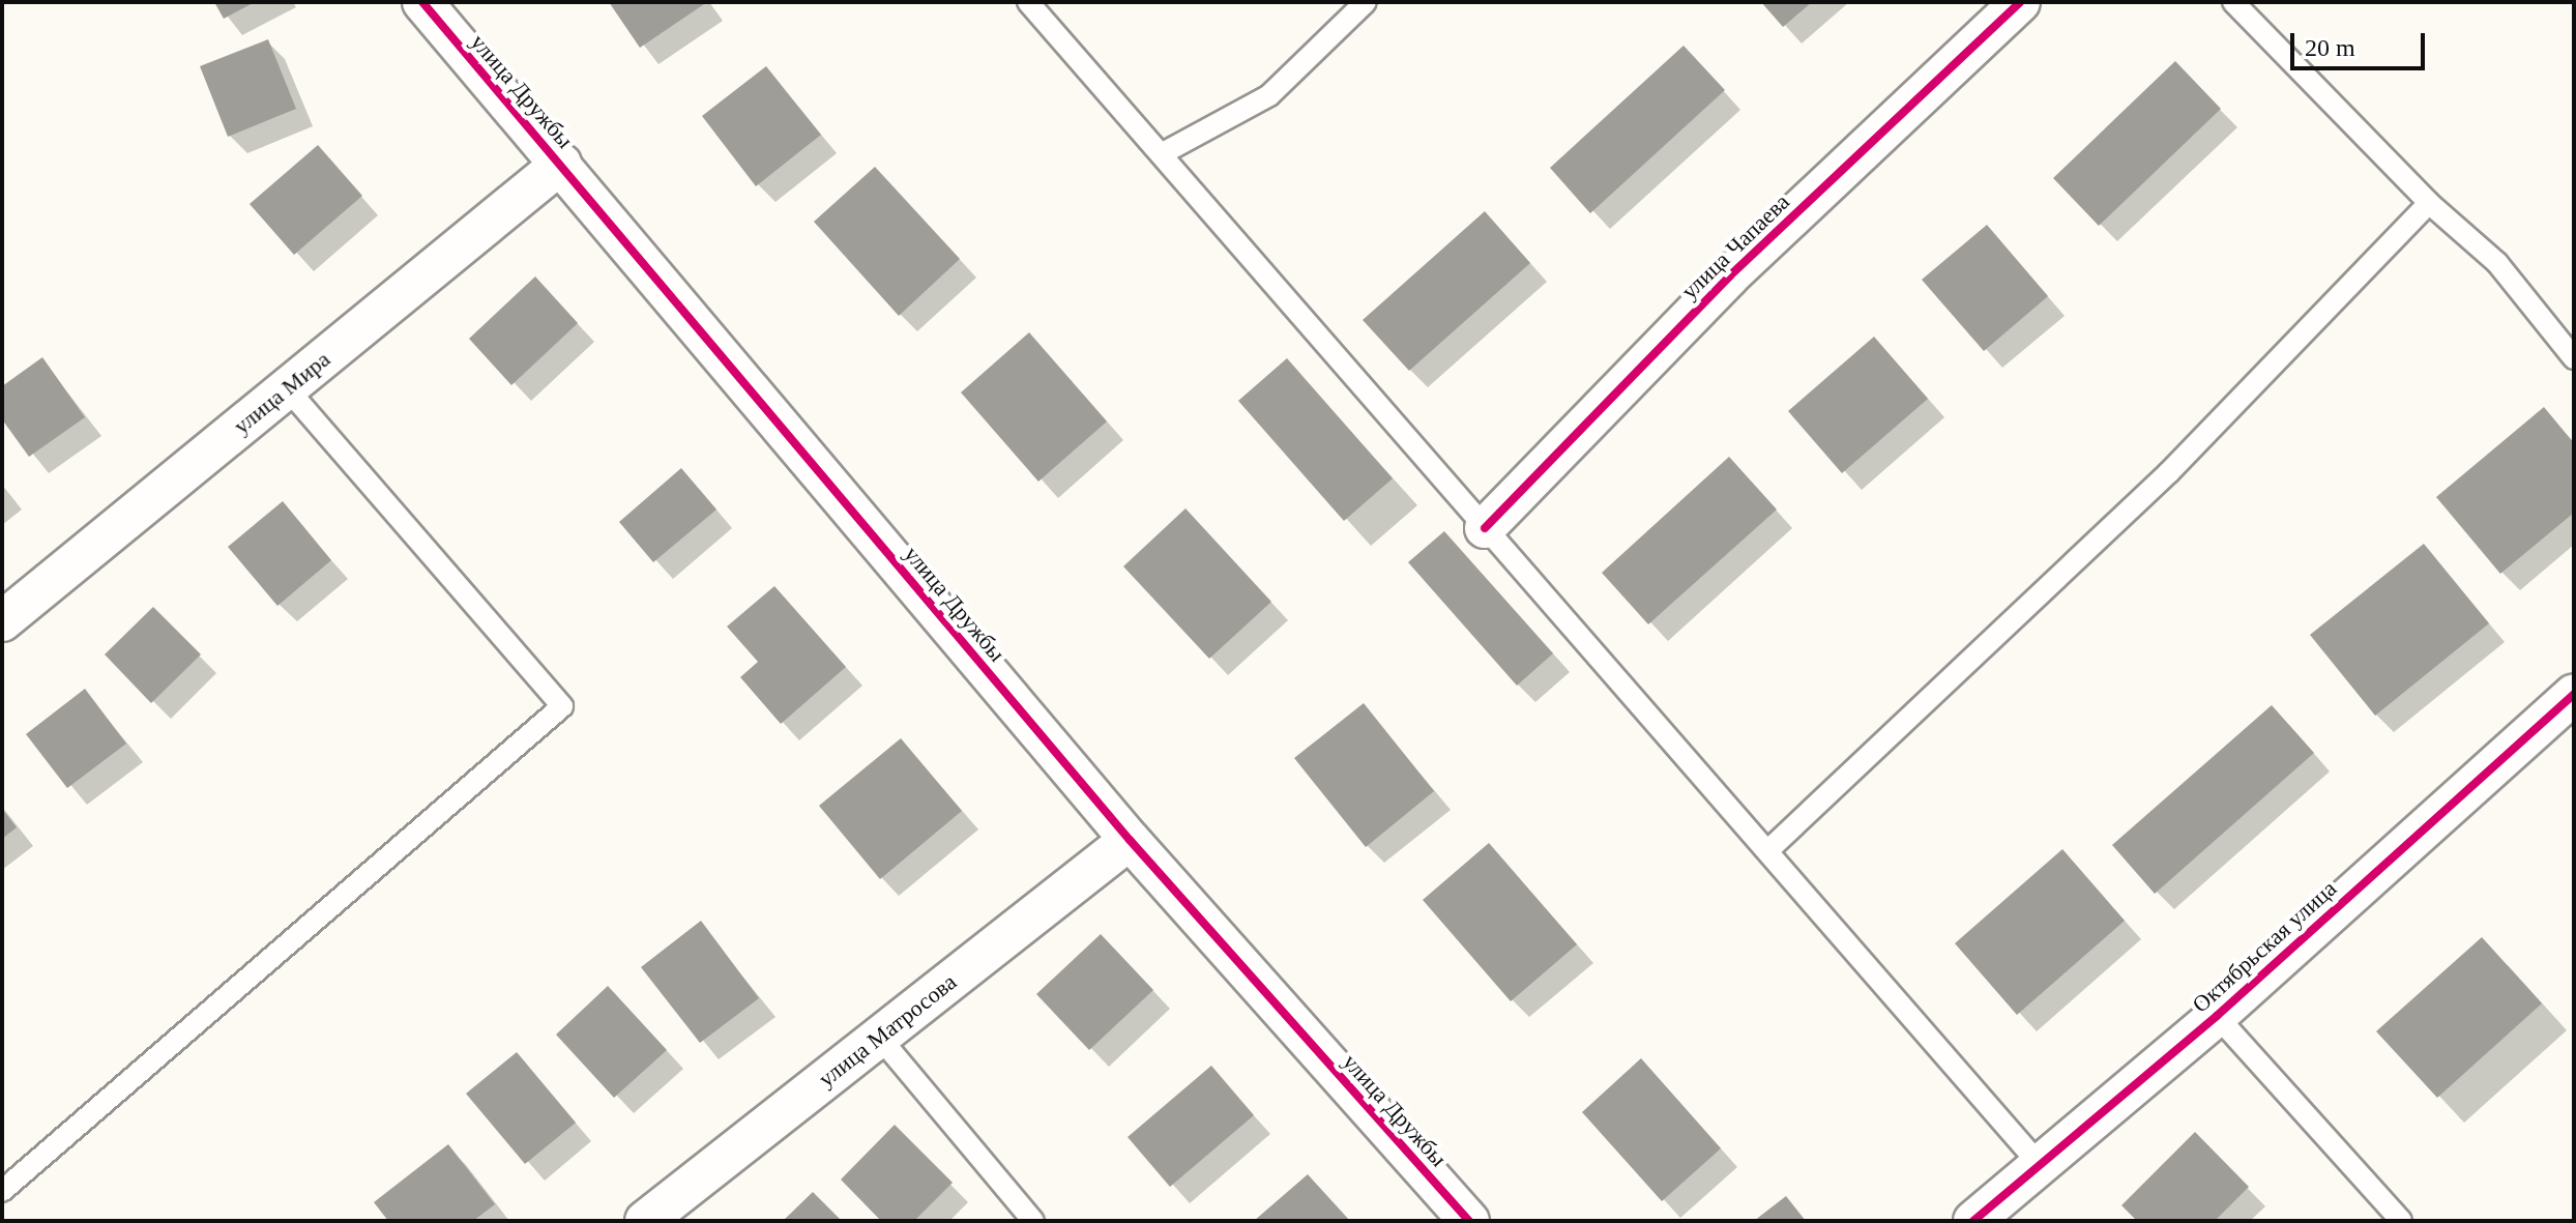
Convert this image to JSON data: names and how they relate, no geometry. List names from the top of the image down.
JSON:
{
  "streets": {
    "street": [
      "улица Дружбы",
      "улица Чапаева",
      "улица Мира",
      "Октябрьская улица",
      "улица Матросова"
    ]
  },
  "crossings": [
    ["улица Дружбы", "улица Мира"],
    ["улица Дружбы", "улица Матросова"]
  ],
  "scale_bar": "20 m"
}
